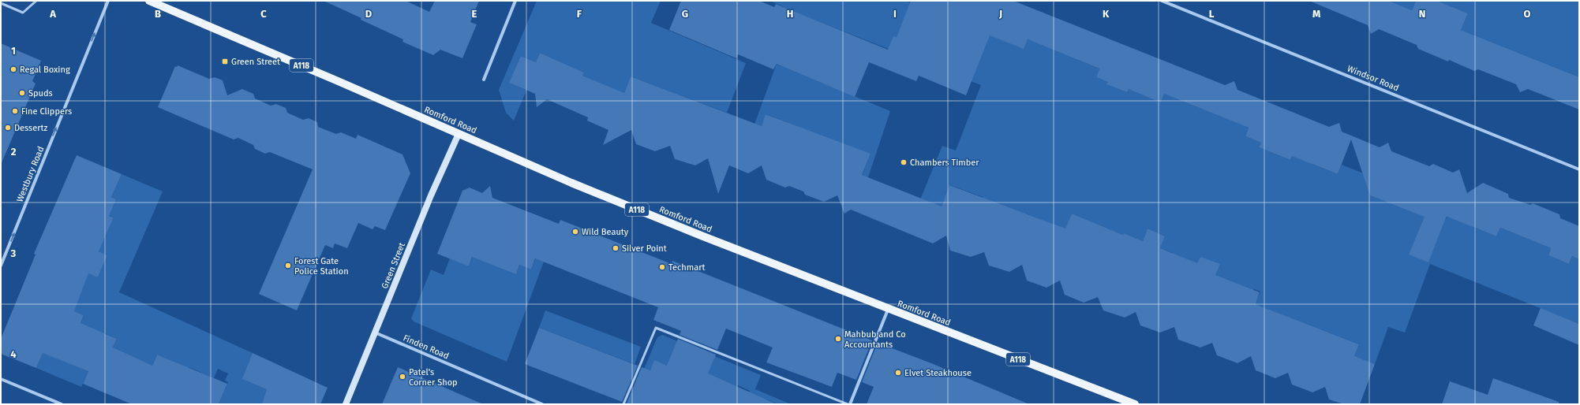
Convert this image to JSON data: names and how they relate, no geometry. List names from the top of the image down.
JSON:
{
  "streets": {
    "main road": ["A118", "Romford Road", "Green Street"],
    "street": ["Windsor Road", "Westbury Road", "Finden Road"]
  },
  "crossings": [
    ["Romford Road", "Green Street"],
    ["Green Street", "Finden Road"]
  ],
  "one_way": ["Westbury Road"],
  "places": {
    "transit": ["Green Street"],
    "other": [
      "Regal Boxing",
      "Spuds",
      "Fine Clippers",
      "Dessertz",
      "Chambers Timber",
      "Wild Beauty",
      "Silver Point",
      "Forest Gate Police Station",
      "Techmart",
      "Mahbub and Co Accountants",
      "Elvet Steakhouse",
      "Patel's Corner Shop"
    ]
  },
  "grid": {
    "columns": [
      "A",
      "B",
      "C",
      "D",
      "E",
      "F",
      "G",
      "H",
      "I",
      "J",
      "K",
      "L",
      "M",
      "N",
      "O"
    ],
    "rows": [
      "1",
      "2",
      "3",
      "4"
    ]
  }
}
